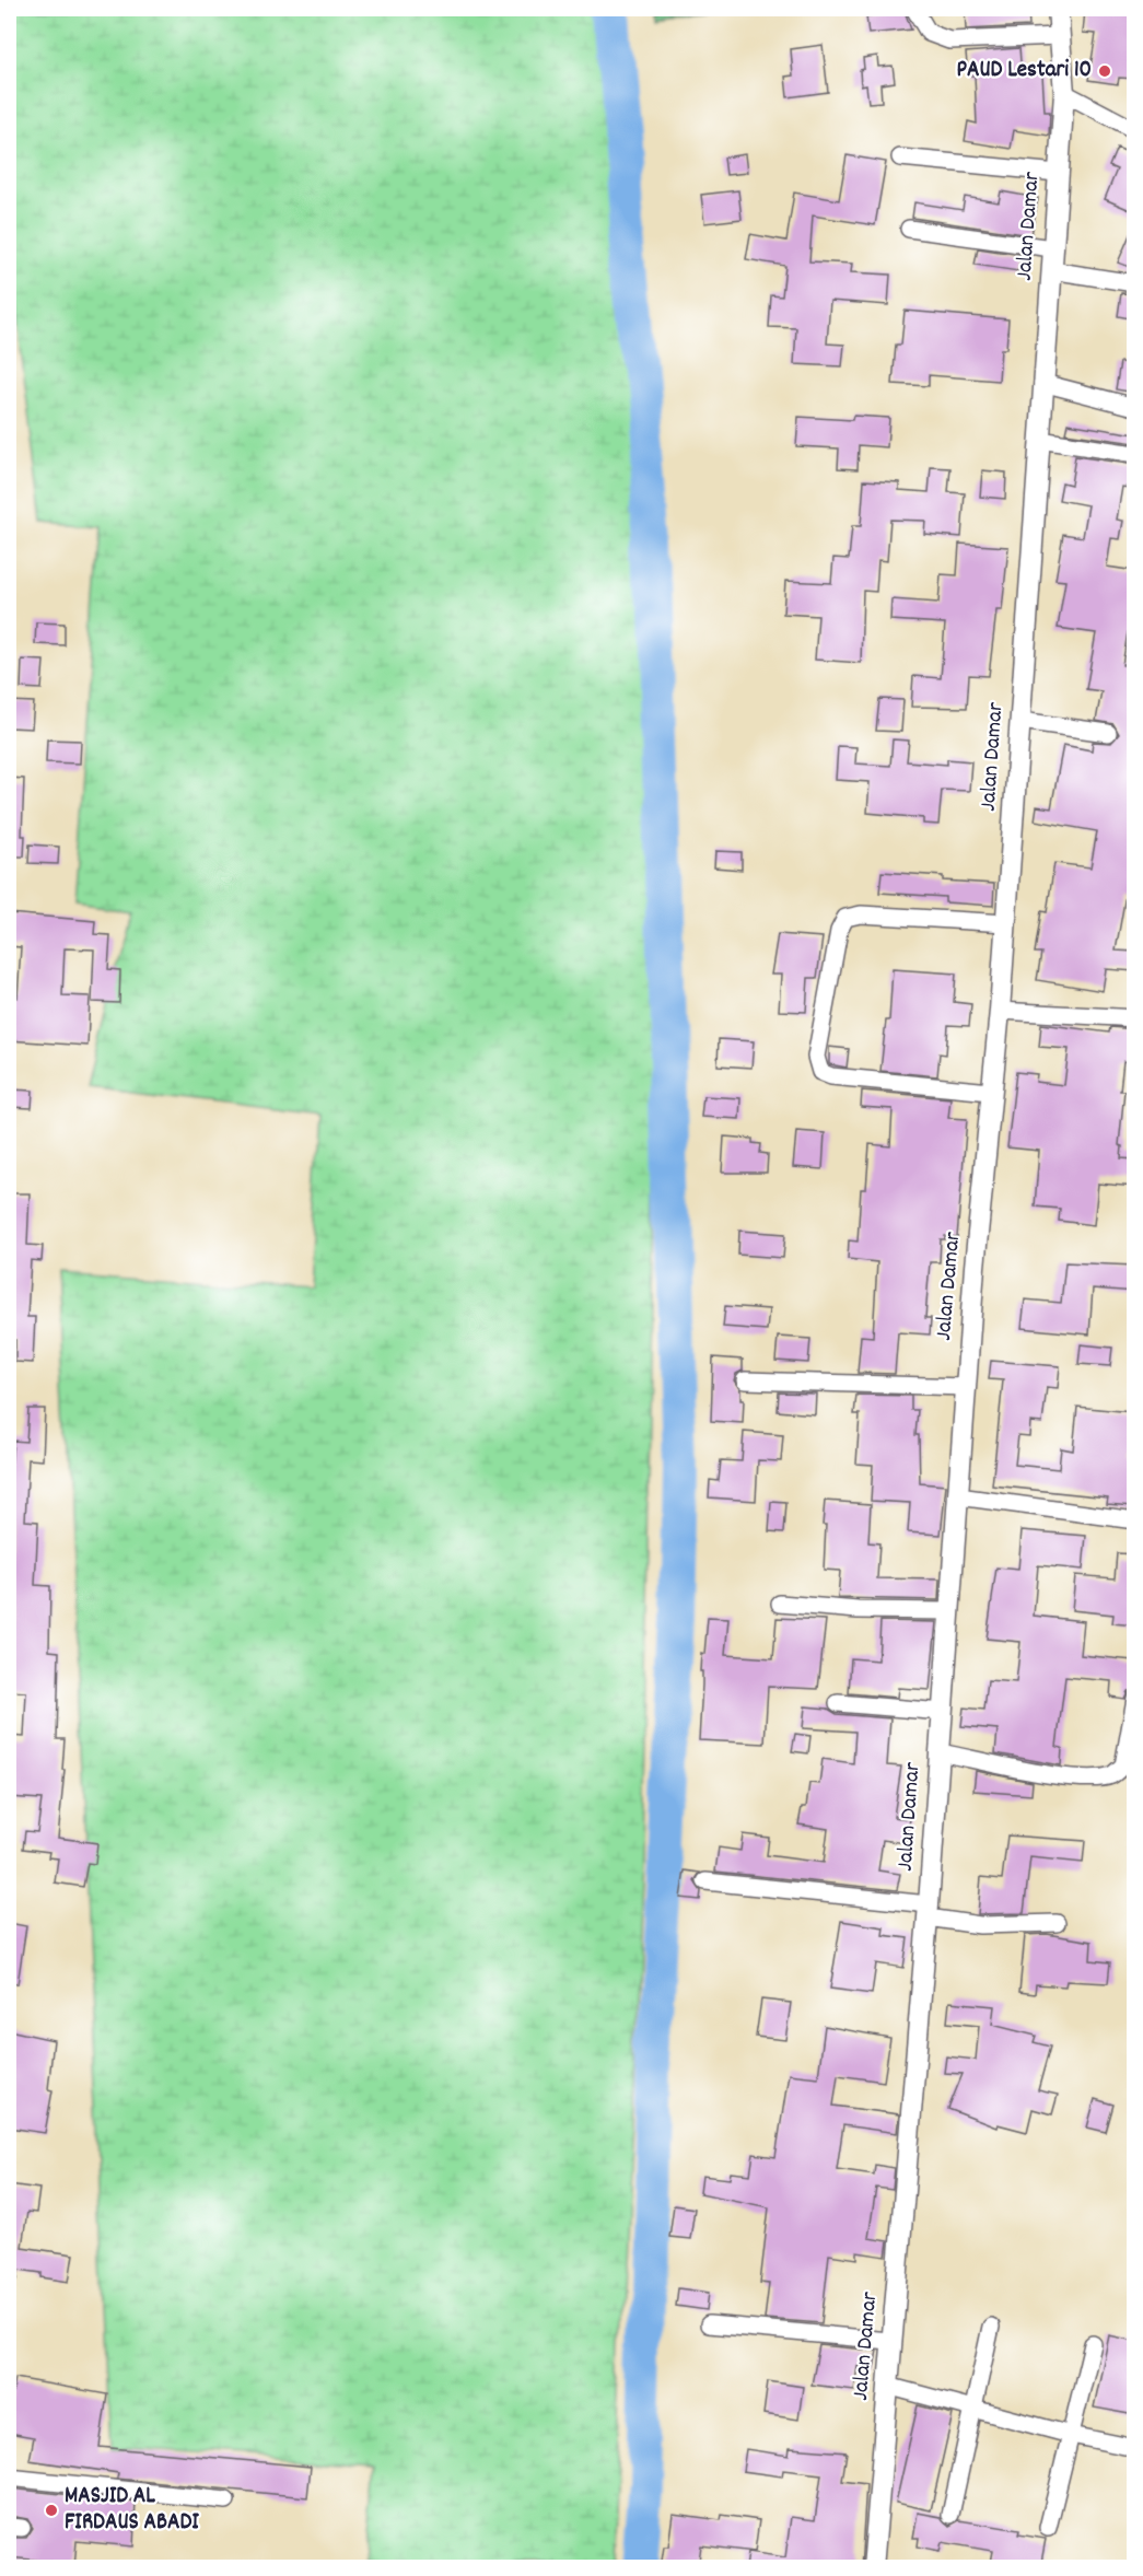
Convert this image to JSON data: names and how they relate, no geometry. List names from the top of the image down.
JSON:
{
  "streets": {
    "street": ["Jalan Damar"]
  },
  "places": ["PAUD Lestari 10", "MASJID AL FIRDAUS ABADI"]
}
